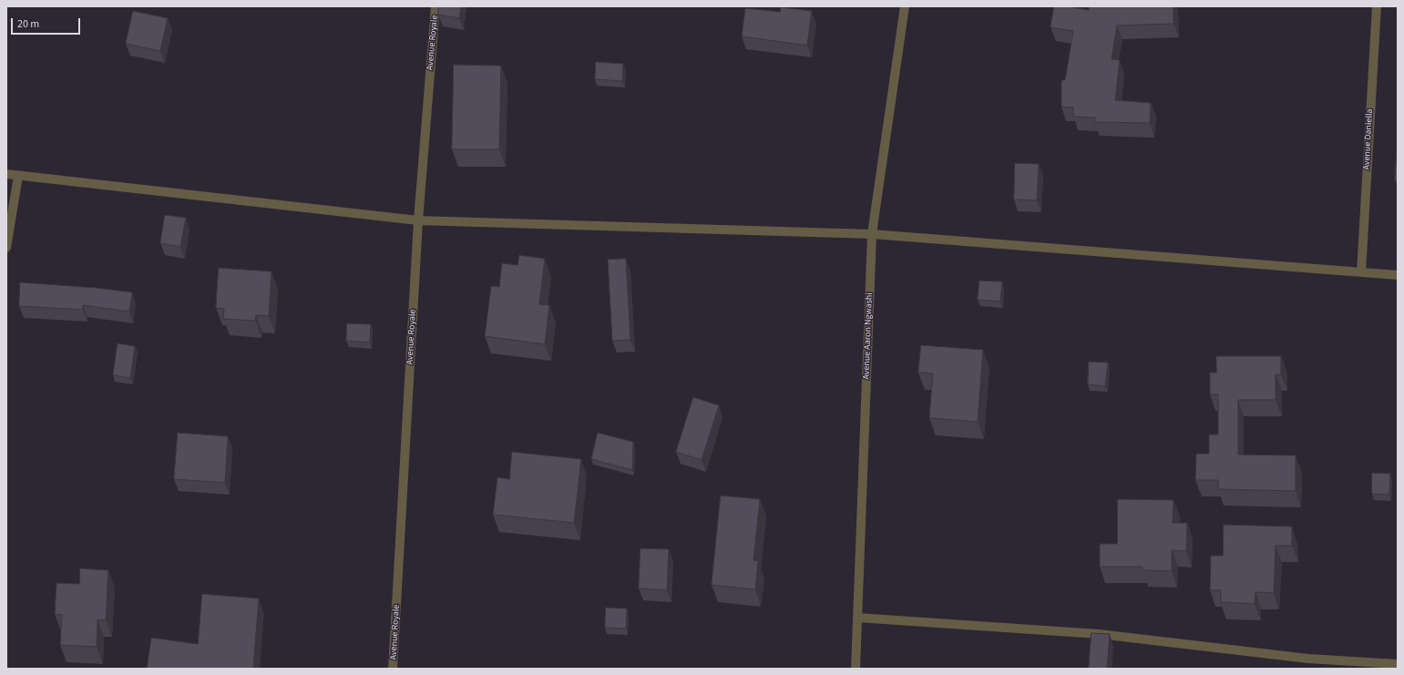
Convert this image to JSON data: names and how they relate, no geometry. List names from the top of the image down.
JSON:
{
  "streets": {
    "street": ["Avenue Royale", "Avenue Daniella", "Avenue Aaron Ngwashi"]
  },
  "scale_bar": "20 m"
}
